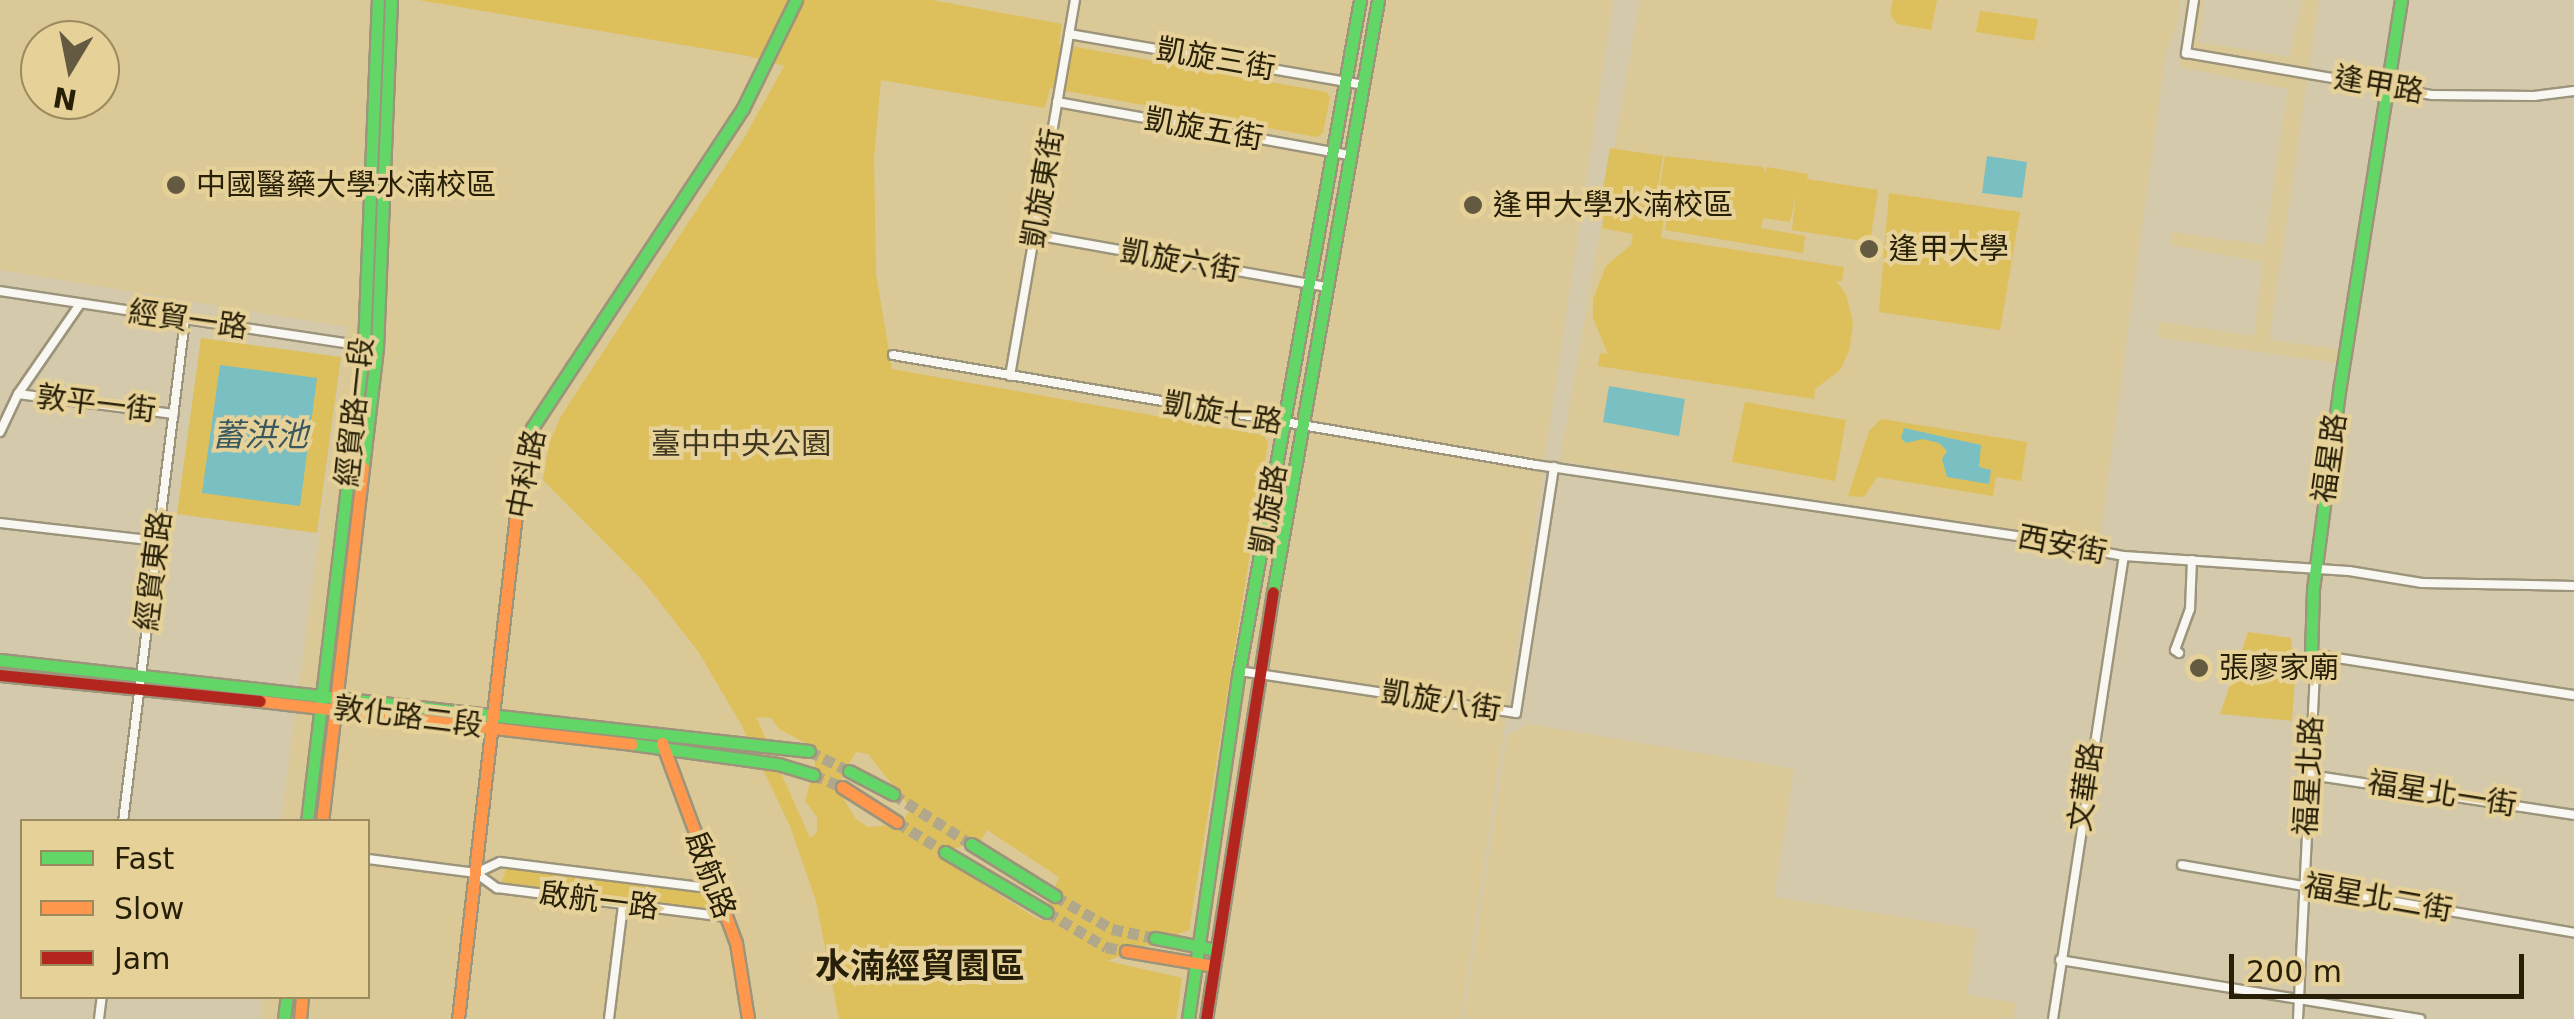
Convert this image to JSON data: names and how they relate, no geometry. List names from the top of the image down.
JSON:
{
  "streets": {
    "street": [
      "凱旋三街",
      "逢甲路",
      "凱旋五街",
      "凱旋東街",
      "凱旋六街",
      "經貿一路",
      "敦平一街",
      "經貿路一段",
      "凱旋七路",
      "福星路",
      "中科路",
      "凱旋路",
      "西安街",
      "經貿東路",
      "凱旋八街",
      "敦化路二段",
      "福星北路",
      "文華路",
      "福星北一街",
      "啟航路",
      "福星北二街",
      "啟航一路"
    ]
  },
  "crossings": [
    ["凱旋三街", "凱旋東街"],
    ["凱旋三街", "凱旋路"],
    ["逢甲路", "福星路"],
    ["凱旋五街", "凱旋東街"],
    ["凱旋五街", "凱旋路"],
    ["凱旋東街", "凱旋六街"],
    ["凱旋東街", "凱旋七路"],
    ["凱旋六街", "凱旋路"],
    ["經貿一路", "經貿路一段"],
    ["經貿一路", "經貿東路"],
    ["敦平一街", "經貿東路"],
    ["經貿路一段", "敦化路二段"],
    ["凱旋七路", "凱旋路"],
    ["凱旋七路", "西安街"],
    ["凱旋七路", "凱旋八街"],
    ["福星路", "西安街"],
    ["福星路", "福星北路"],
    ["中科路", "敦化路二段"],
    ["中科路", "啟航一路"],
    ["凱旋路", "凱旋八街"],
    ["西安街", "凱旋八街"],
    ["西安街", "文華路"],
    ["經貿東路", "敦化路二段"],
    ["敦化路二段", "啟航路"],
    ["福星北路", "福星北一街"],
    ["福星北路", "福星北二街"],
    ["啟航路", "啟航一路"]
  ],
  "districts": ["水湳經貿園區"],
  "water": ["蓄洪池"],
  "parks": ["臺中中央公園"],
  "places": [
    "中國醫藥大學水湳校區",
    "逢甲大學水湳校區",
    "逢甲大學",
    "張廖家廟"
  ],
  "legend": ["Fast", "Slow", "Jam"],
  "scale_bar": "200 m",
  "north": "bottom"
}
